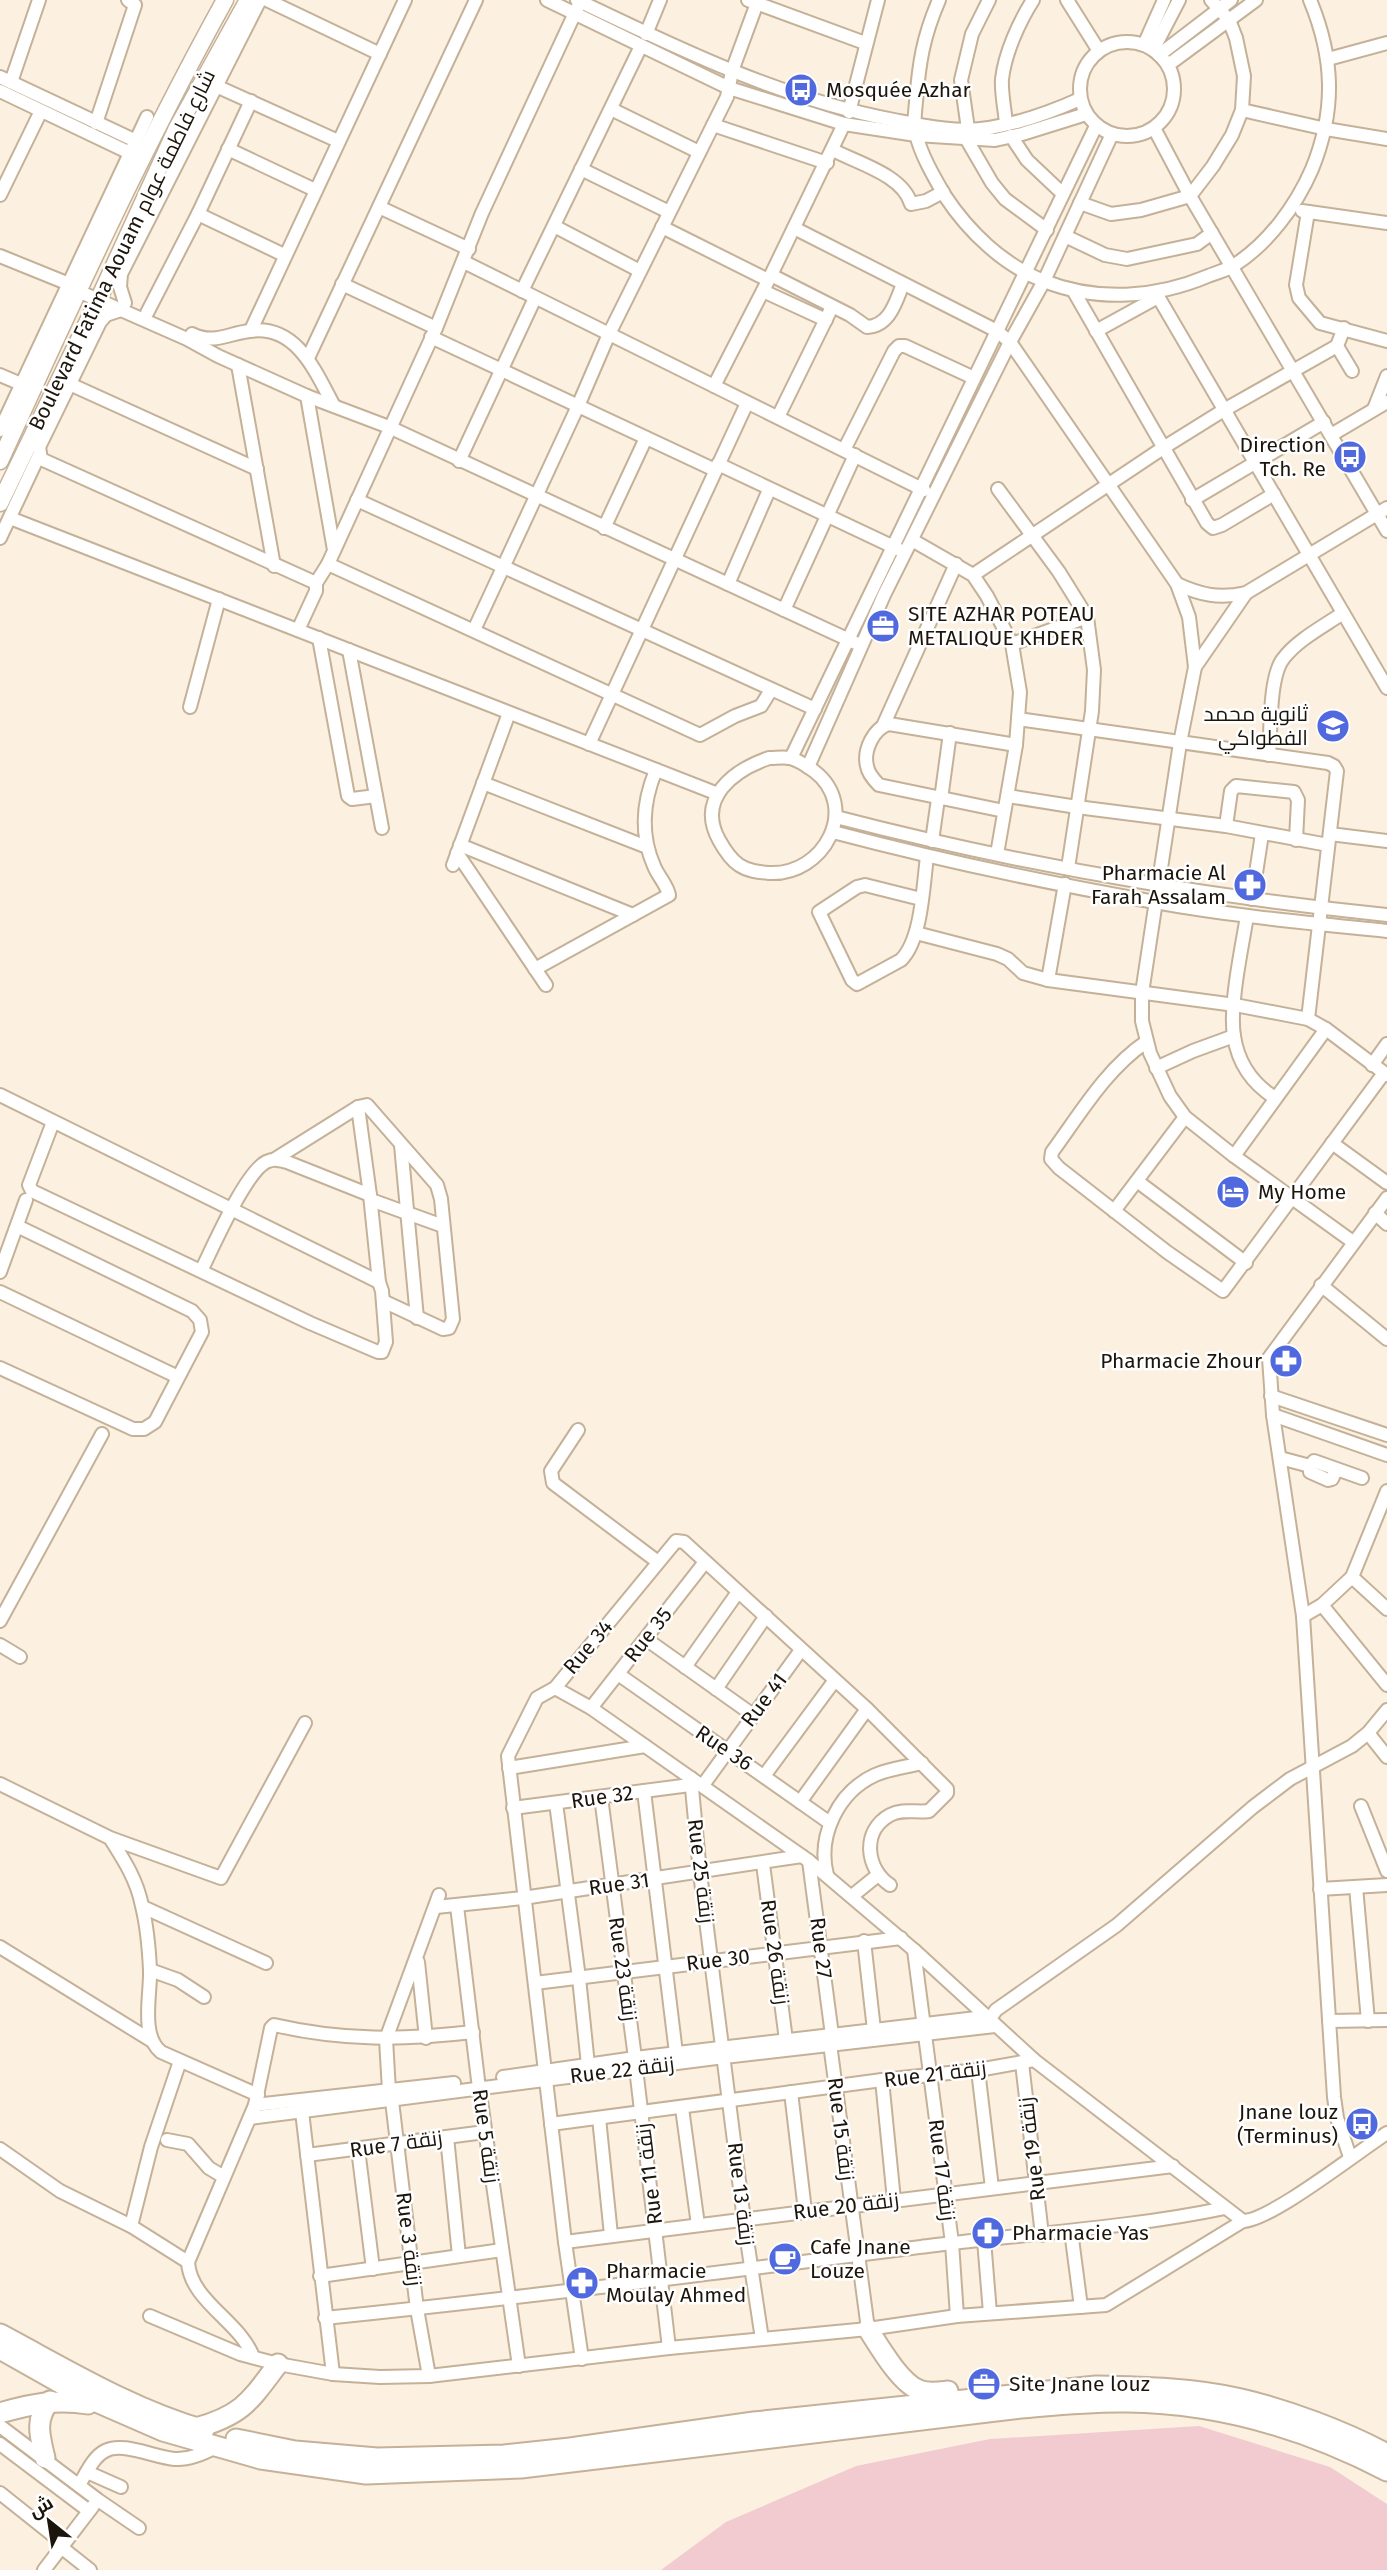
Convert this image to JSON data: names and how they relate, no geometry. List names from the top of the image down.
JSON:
{
  "streets": {
    "main road": ["Boulevard Fatima Aouam شارع فاطمة عوام"],
    "street": [
      "Rue 35",
      "Rue 34",
      "Rue 41",
      "Rue 36",
      "Rue 32",
      "Rue 25 زنقة",
      "Rue 31",
      "Rue 27",
      "Rue 26 زنقة",
      "Rue 30",
      "Rue 23 زنقة",
      "Rue 22 زنقة",
      "Rue 21 زنقة",
      "Rue 15 زنقة",
      "Rue 5 زنقة",
      "Rue 7 زنقة",
      "Rue 19 زنقة",
      "Rue 17 زنقة",
      "Rue 11 زنقة",
      "Rue 13 زنقة",
      "Rue 20 زنقة",
      "Rue 3 زنقة"
    ]
  },
  "crossings": [
    ["Rue 35", "Rue 34"],
    ["Rue 35", "Rue 36"],
    ["Rue 41", "Rue 36"],
    ["Rue 41", "Rue 32"],
    ["Rue 41", "Rue 25 زنقة"],
    ["Rue 32", "Rue 25 زنقة"],
    ["Rue 32", "Rue 23 زنقة"],
    ["Rue 32", "Rue 22 زنقة"],
    ["Rue 25 زنقة", "Rue 31"],
    ["Rue 25 زنقة", "Rue 30"],
    ["Rue 25 زنقة", "Rue 22 زنقة"],
    ["Rue 25 زنقة", "Rue 13 زنقة"],
    ["Rue 31", "Rue 27"],
    ["Rue 31", "Rue 26 زنقة"],
    ["Rue 31", "Rue 23 زنقة"],
    ["Rue 31", "Rue 22 زنقة"],
    ["Rue 31", "Rue 5 زنقة"],
    ["Rue 27", "Rue 30"],
    ["Rue 27", "Rue 22 زنقة"],
    ["Rue 27", "Rue 15 زنقة"],
    ["Rue 26 زنقة", "Rue 30"],
    ["Rue 26 زنقة", "Rue 22 زنقة"],
    ["Rue 30", "Rue 23 زنقة"],
    ["Rue 30", "Rue 22 زنقة"],
    ["Rue 23 زنقة", "Rue 22 زنقة"],
    ["Rue 23 زنقة", "Rue 11 زنقة"],
    ["Rue 22 زنقة", "Rue 15 زنقة"],
    ["Rue 22 زنقة", "Rue 5 زنقة"],
    ["Rue 22 زنقة", "Rue 17 زنقة"],
    ["Rue 22 زنقة", "Rue 11 زنقة"],
    ["Rue 22 زنقة", "Rue 13 زنقة"],
    ["Rue 22 زنقة", "Rue 3 زنقة"],
    ["Rue 21 زنقة", "Rue 15 زنقة"],
    ["Rue 21 زنقة", "Rue 19 زنقة"],
    ["Rue 21 زنقة", "Rue 17 زنقة"],
    ["Rue 21 زنقة", "Rue 13 زنقة"],
    ["Rue 15 زنقة", "Rue 20 زنقة"],
    ["Rue 5 زنقة", "Rue 7 زنقة"],
    ["Rue 7 زنقة", "Rue 3 زنقة"],
    ["Rue 19 زنقة", "Rue 20 زنقة"],
    ["Rue 17 زنقة", "Rue 20 زنقة"],
    ["Rue 11 زنقة", "Rue 20 زنقة"],
    ["Rue 13 زنقة", "Rue 20 زنقة"]
  ],
  "places": {
    "bus stop": ["Mosquée Azhar", "Direction Tch. Re", "Jnane louz (Terminus)"],
    "office": ["SITE AZHAR POTEAU METALIQUE KHDER", "Site Jnane louz"],
    "school or university": ["ثانوية محمد الفطواكي"],
    "pharmacy": [
      "Pharmacie Al Farah Assalam",
      "Pharmacie Zhour",
      "Pharmacie Yas",
      "Pharmacie Moulay Ahmed"
    ],
    "hotel": ["My Home"],
    "cafe": ["Cafe Jnane Louze"]
  },
  "north": "top left"
}
